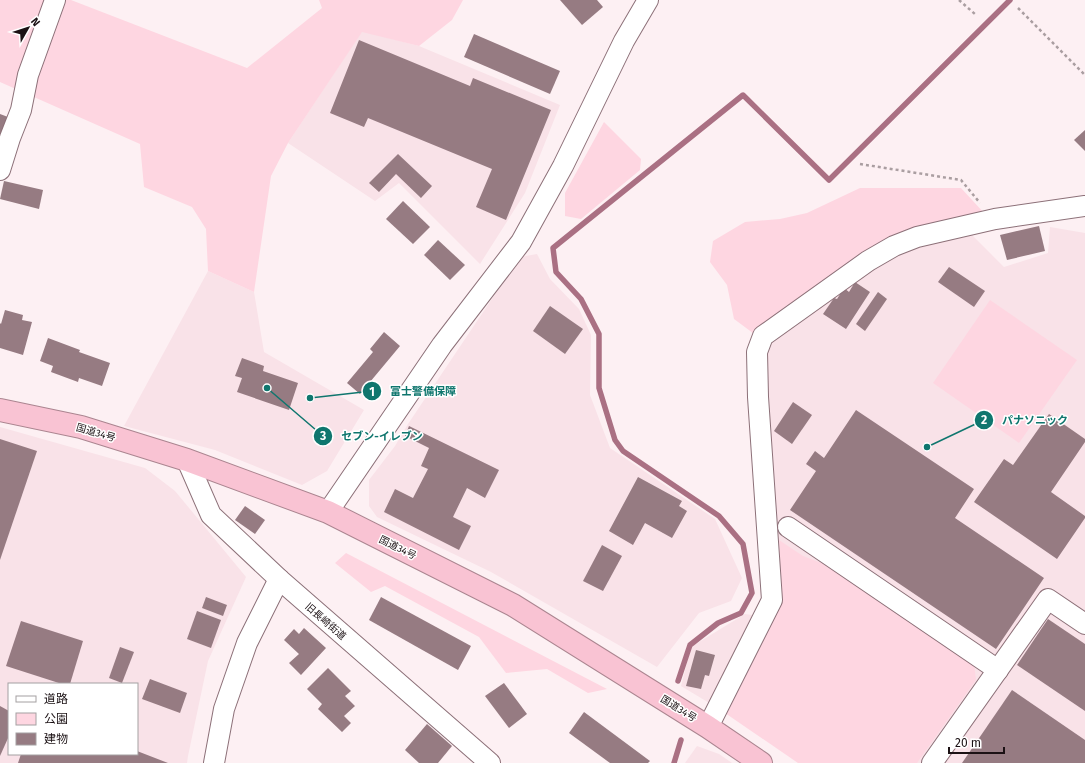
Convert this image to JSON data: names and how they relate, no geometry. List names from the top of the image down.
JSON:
{
  "streets": {
    "highway": ["国道34号"],
    "street": ["旧長崎街道"]
  },
  "crossings": [
    ["国道34号", "旧長崎街道"]
  ],
  "places": ["セブン-イレブン", "富士警備保障", "パナソニック"],
  "legend": ["道路", "公園", "建物"],
  "scale_bar": "20 m",
  "north": "top right"
}
